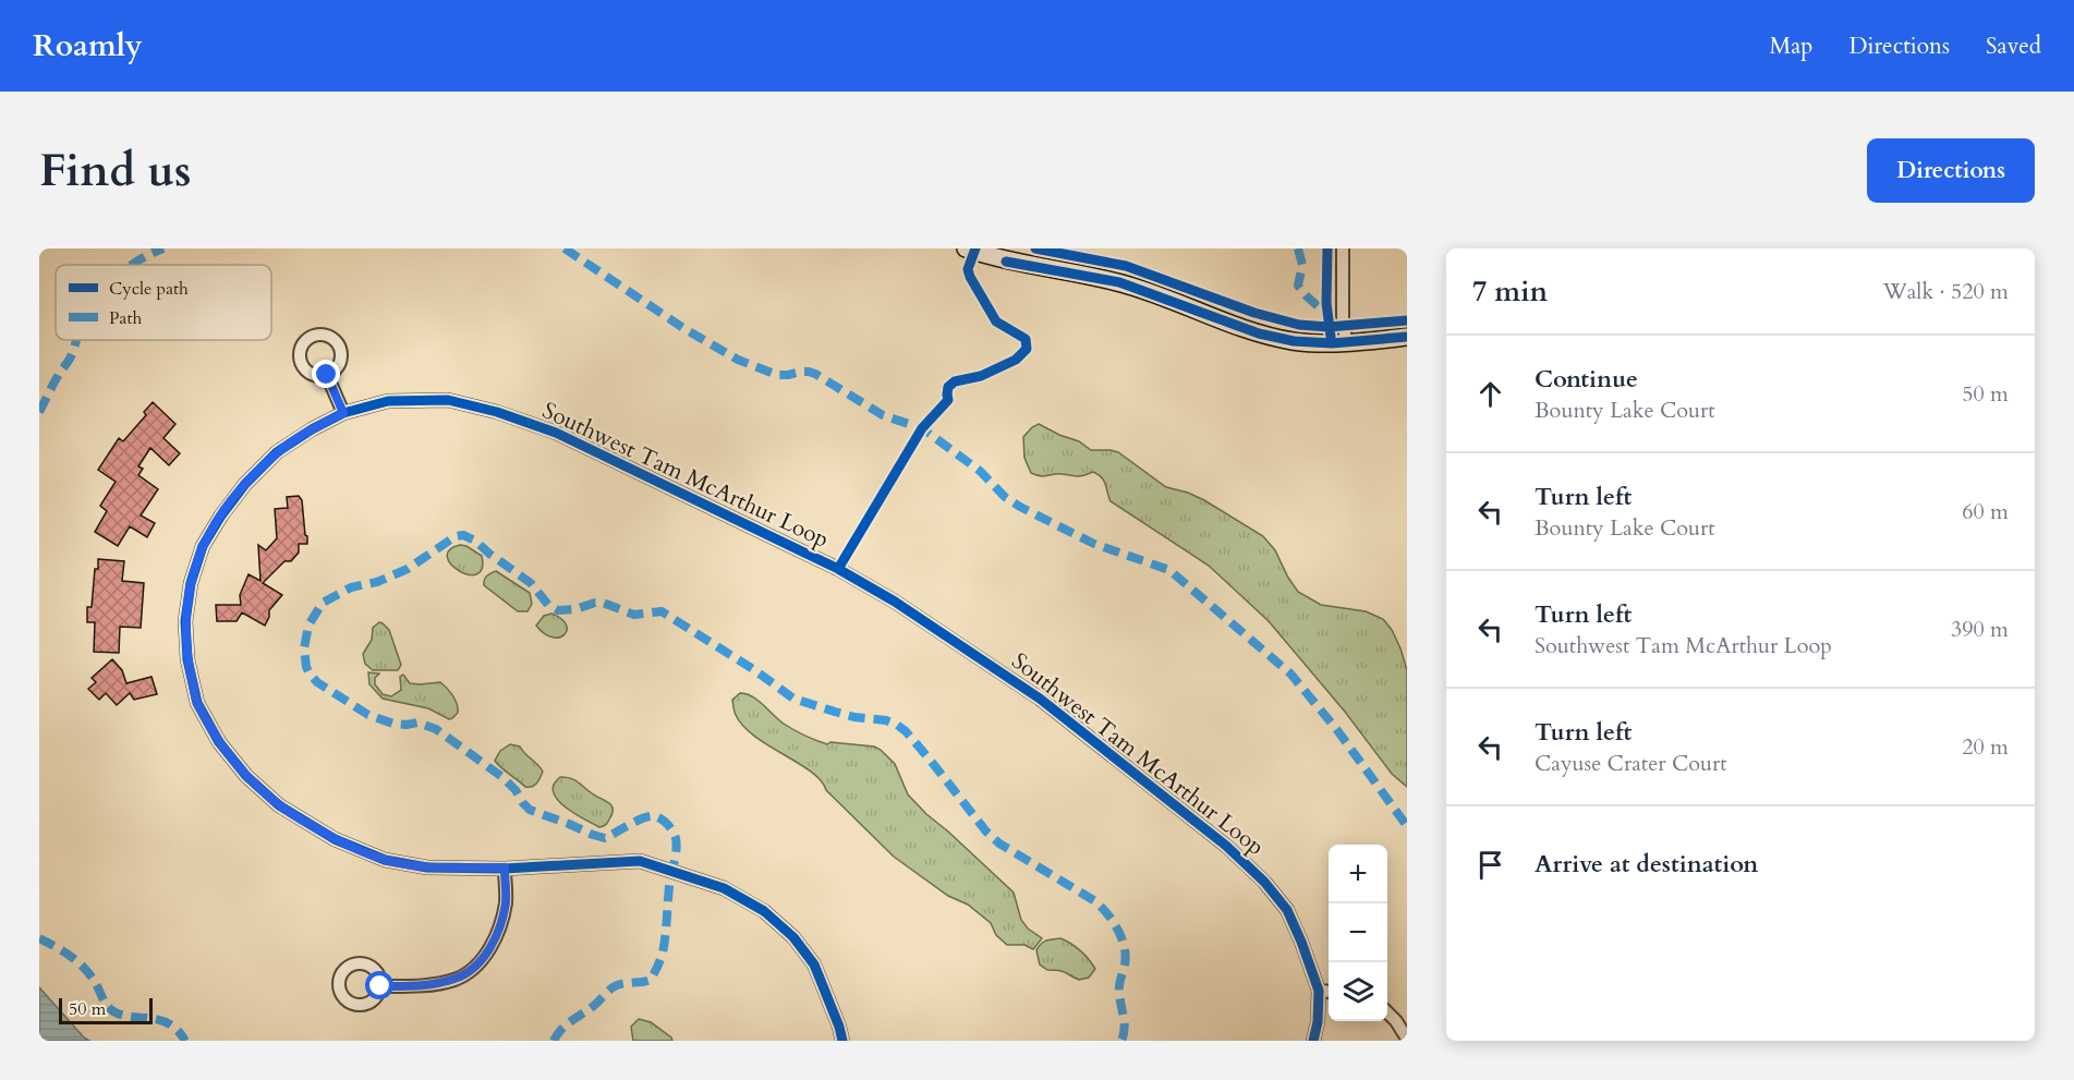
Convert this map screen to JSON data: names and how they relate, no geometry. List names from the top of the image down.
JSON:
{
  "streets": {
    "street": ["Southwest Tam McArthur Loop"]
  },
  "legend": ["Cycle path", "Path"],
  "scale_bar": "50 m",
  "page": {
    "header": "Roamly",
    "nav": ["Map", "Directions", "Saved"],
    "buttons": "Directions",
    "title": "Find us",
    "heading": ["7 min", "Walk · 520 m"],
    "list": [
      ["Continue", "Bounty Lake Court", "50 m"],
      ["Turn left", "Bounty Lake Court", "60 m"],
      ["Turn left", "Southwest Tam McArthur Loop", "390 m"],
      ["Turn left", "Cayuse Crater Court", "20 m"],
      "Arrive at destination"
    ],
    "map_buttons": ["+", "−"],
    "scale": "50 m"
  }
}
